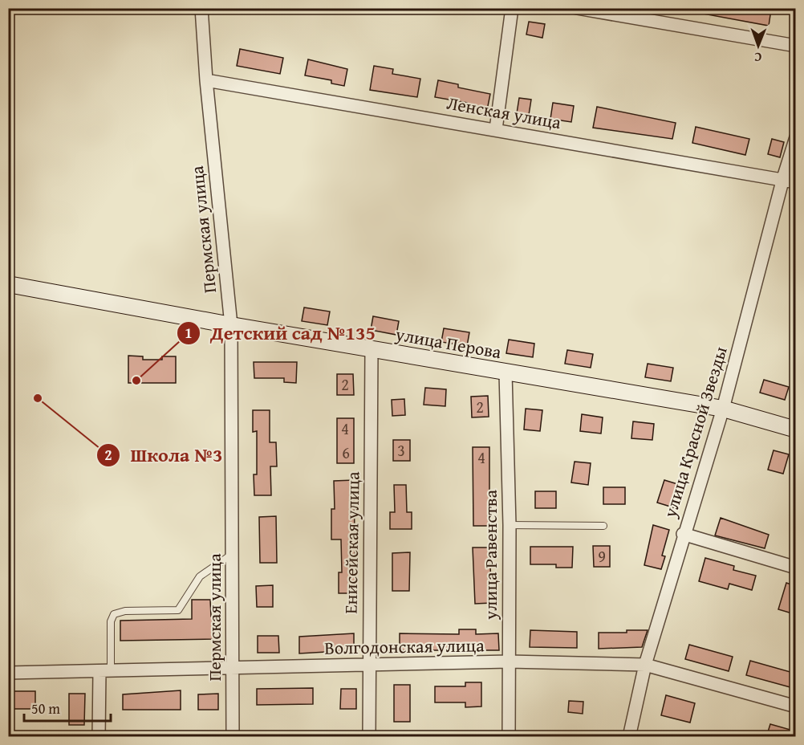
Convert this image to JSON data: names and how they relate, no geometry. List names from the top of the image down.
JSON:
{
  "streets": {
    "main road": ["улица Перова"],
    "street": [
      "Ленская улица",
      "Пермская улица",
      "улица Красной Звезды",
      "Енисейская улица",
      "улица Равенства",
      "Волгодонская улица"
    ]
  },
  "crossings": [
    ["Ленская улица", "Пермская улица"],
    ["Ленская улица", "улица Красной Звезды"],
    ["Пермская улица", "улица Перова"],
    ["Пермская улица", "Волгодонская улица"],
    ["улица Перова", "улица Красной Звезды"],
    ["улица Перова", "Енисейская улица"],
    ["улица Перова", "улица Равенства"],
    ["улица Красной Звезды", "Волгодонская улица"],
    ["Енисейская улица", "Волгодонская улица"],
    ["улица Равенства", "Волгодонская улица"]
  ],
  "places": ["Детский сад №135", "Школа №3"],
  "house_numbers": [
    "2",
    "2",
    "4",
    "3",
    "6",
    "4",
    "9"
  ],
  "scale_bar": "50 m",
  "north": "bottom"
}
